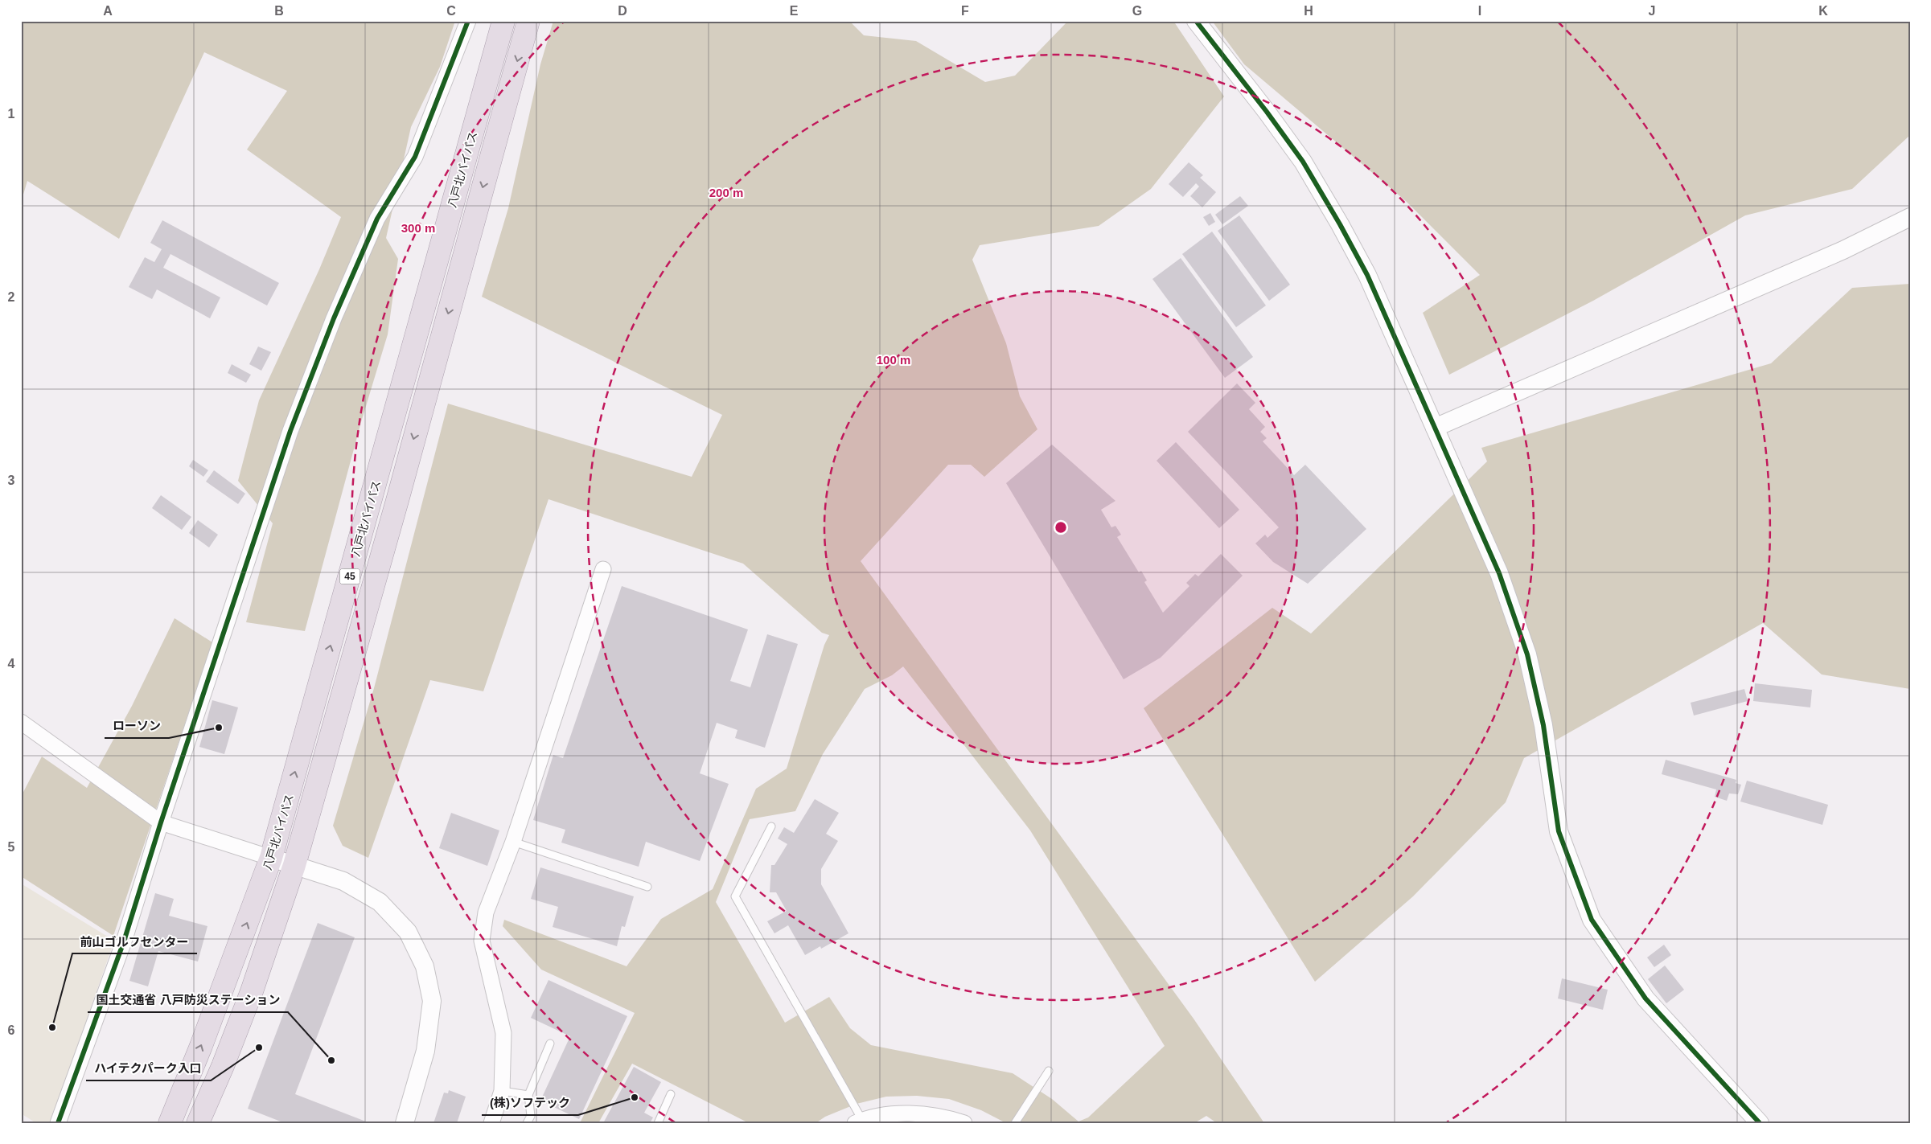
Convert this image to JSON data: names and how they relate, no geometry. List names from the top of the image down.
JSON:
{
  "streets": {
    "highway": ["八戸北バイパス", "45"]
  },
  "places": [
    "ローソン",
    "前山ゴルフセンター",
    "ハイテクパーク入口",
    "国土交通省 八戸防災ステーション",
    "(株)ソフテック"
  ],
  "grid": {
    "columns": [
      "A",
      "B",
      "C",
      "D",
      "E",
      "F",
      "G",
      "H",
      "I",
      "J",
      "K"
    ],
    "rows": [
      "1",
      "2",
      "3",
      "4",
      "5",
      "6"
    ]
  },
  "rings": ["200 m", "300 m", "100 m"]
}
